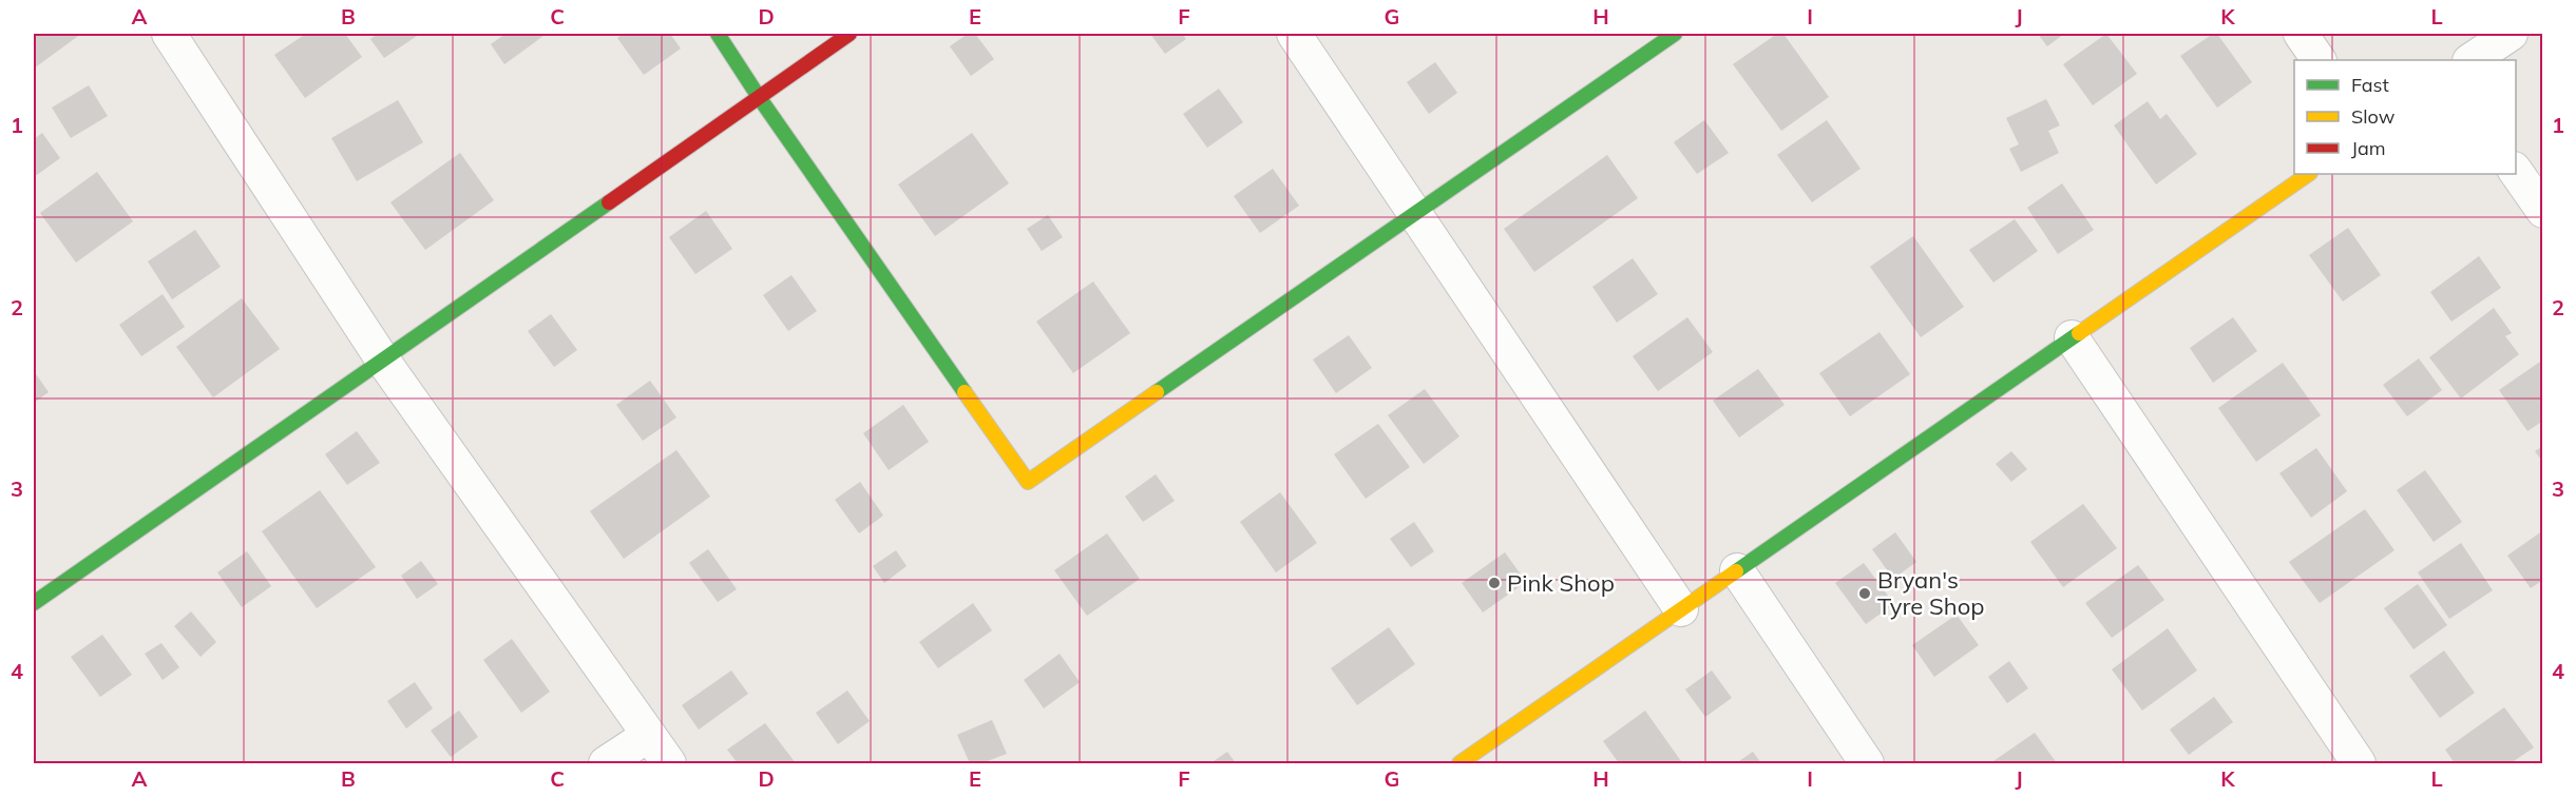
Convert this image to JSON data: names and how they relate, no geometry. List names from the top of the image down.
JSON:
{
  "places": ["Pink Shop", "Bryan's Tyre Shop"],
  "legend": ["Fast", "Slow", "Jam"],
  "grid": {
    "columns": [
      "A",
      "B",
      "C",
      "D",
      "E",
      "F",
      "G",
      "H",
      "I",
      "J",
      "K",
      "L"
    ],
    "rows": [
      "1",
      "2",
      "3",
      "4"
    ]
  }
}
